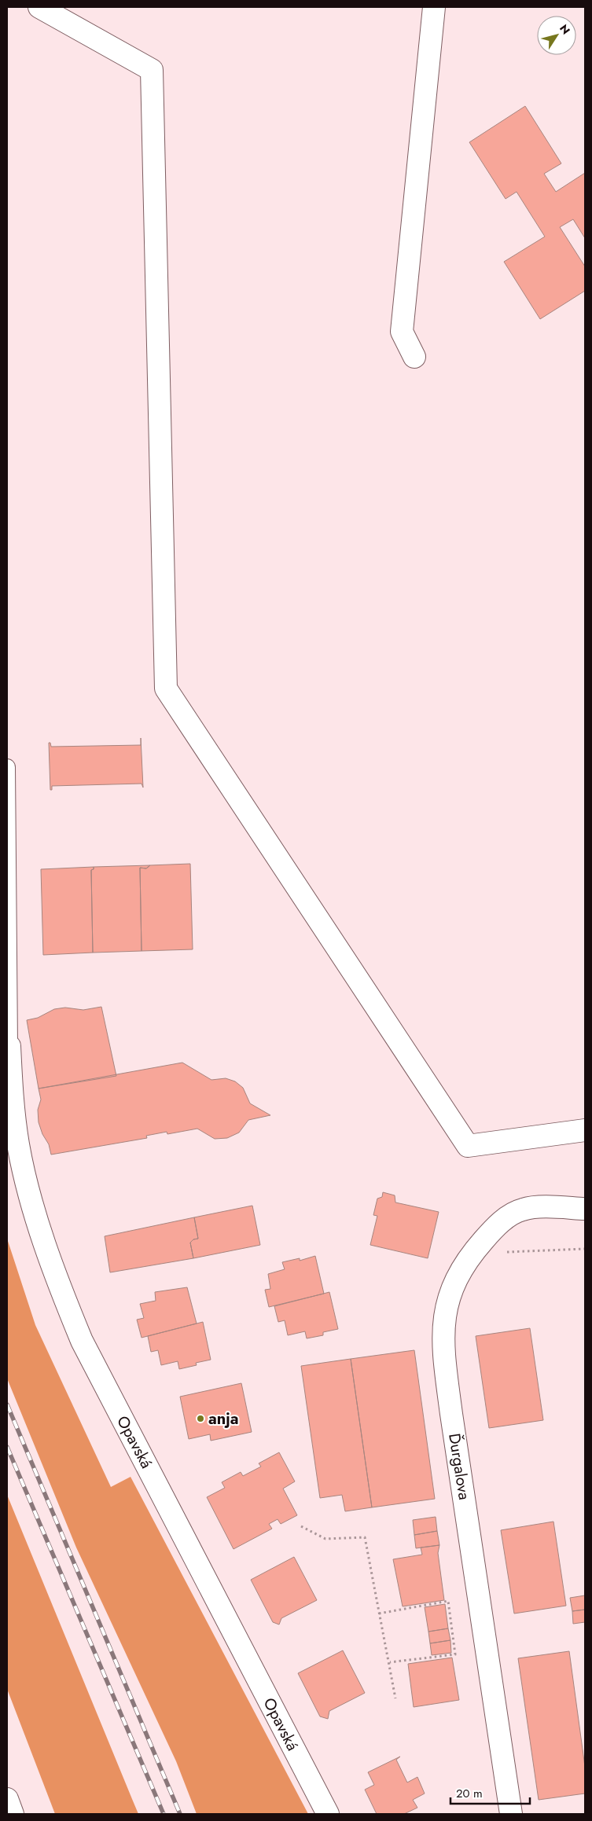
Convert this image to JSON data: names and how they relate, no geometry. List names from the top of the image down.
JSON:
{
  "streets": {
    "street": ["Opavská", "Ďurgalova"]
  },
  "places": ["anja"],
  "scale_bar": "20 m",
  "north": "top right"
}
